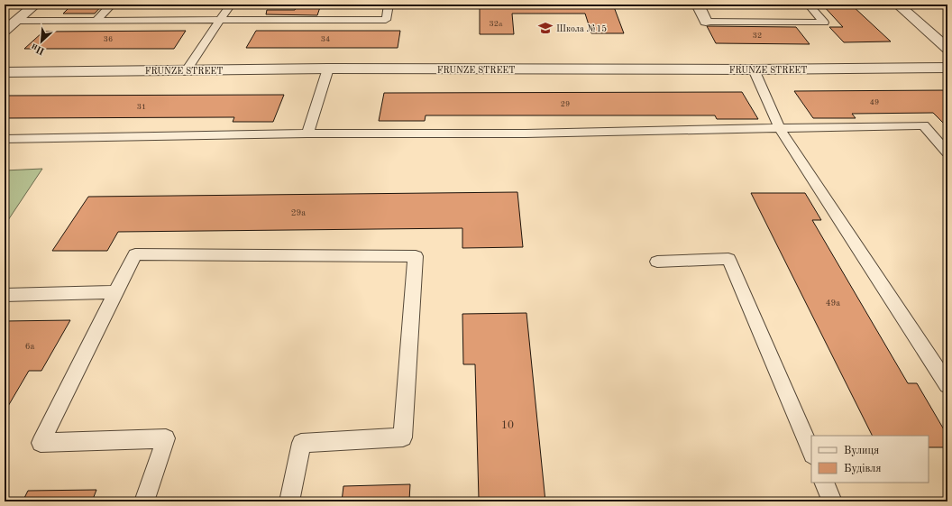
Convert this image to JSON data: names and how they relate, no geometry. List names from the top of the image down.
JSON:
{
  "streets": {
    "street": ["FRUNZE STREET"]
  },
  "places": {
    "school or university": ["Школа №15"]
  },
  "house_numbers": [
    "32а",
    "32",
    "36",
    "34",
    "49",
    "29",
    "31",
    "29а",
    "49а",
    "6а",
    "10"
  ],
  "legend": ["Вулиця", "Будівля"],
  "north": "bottom left"
}
